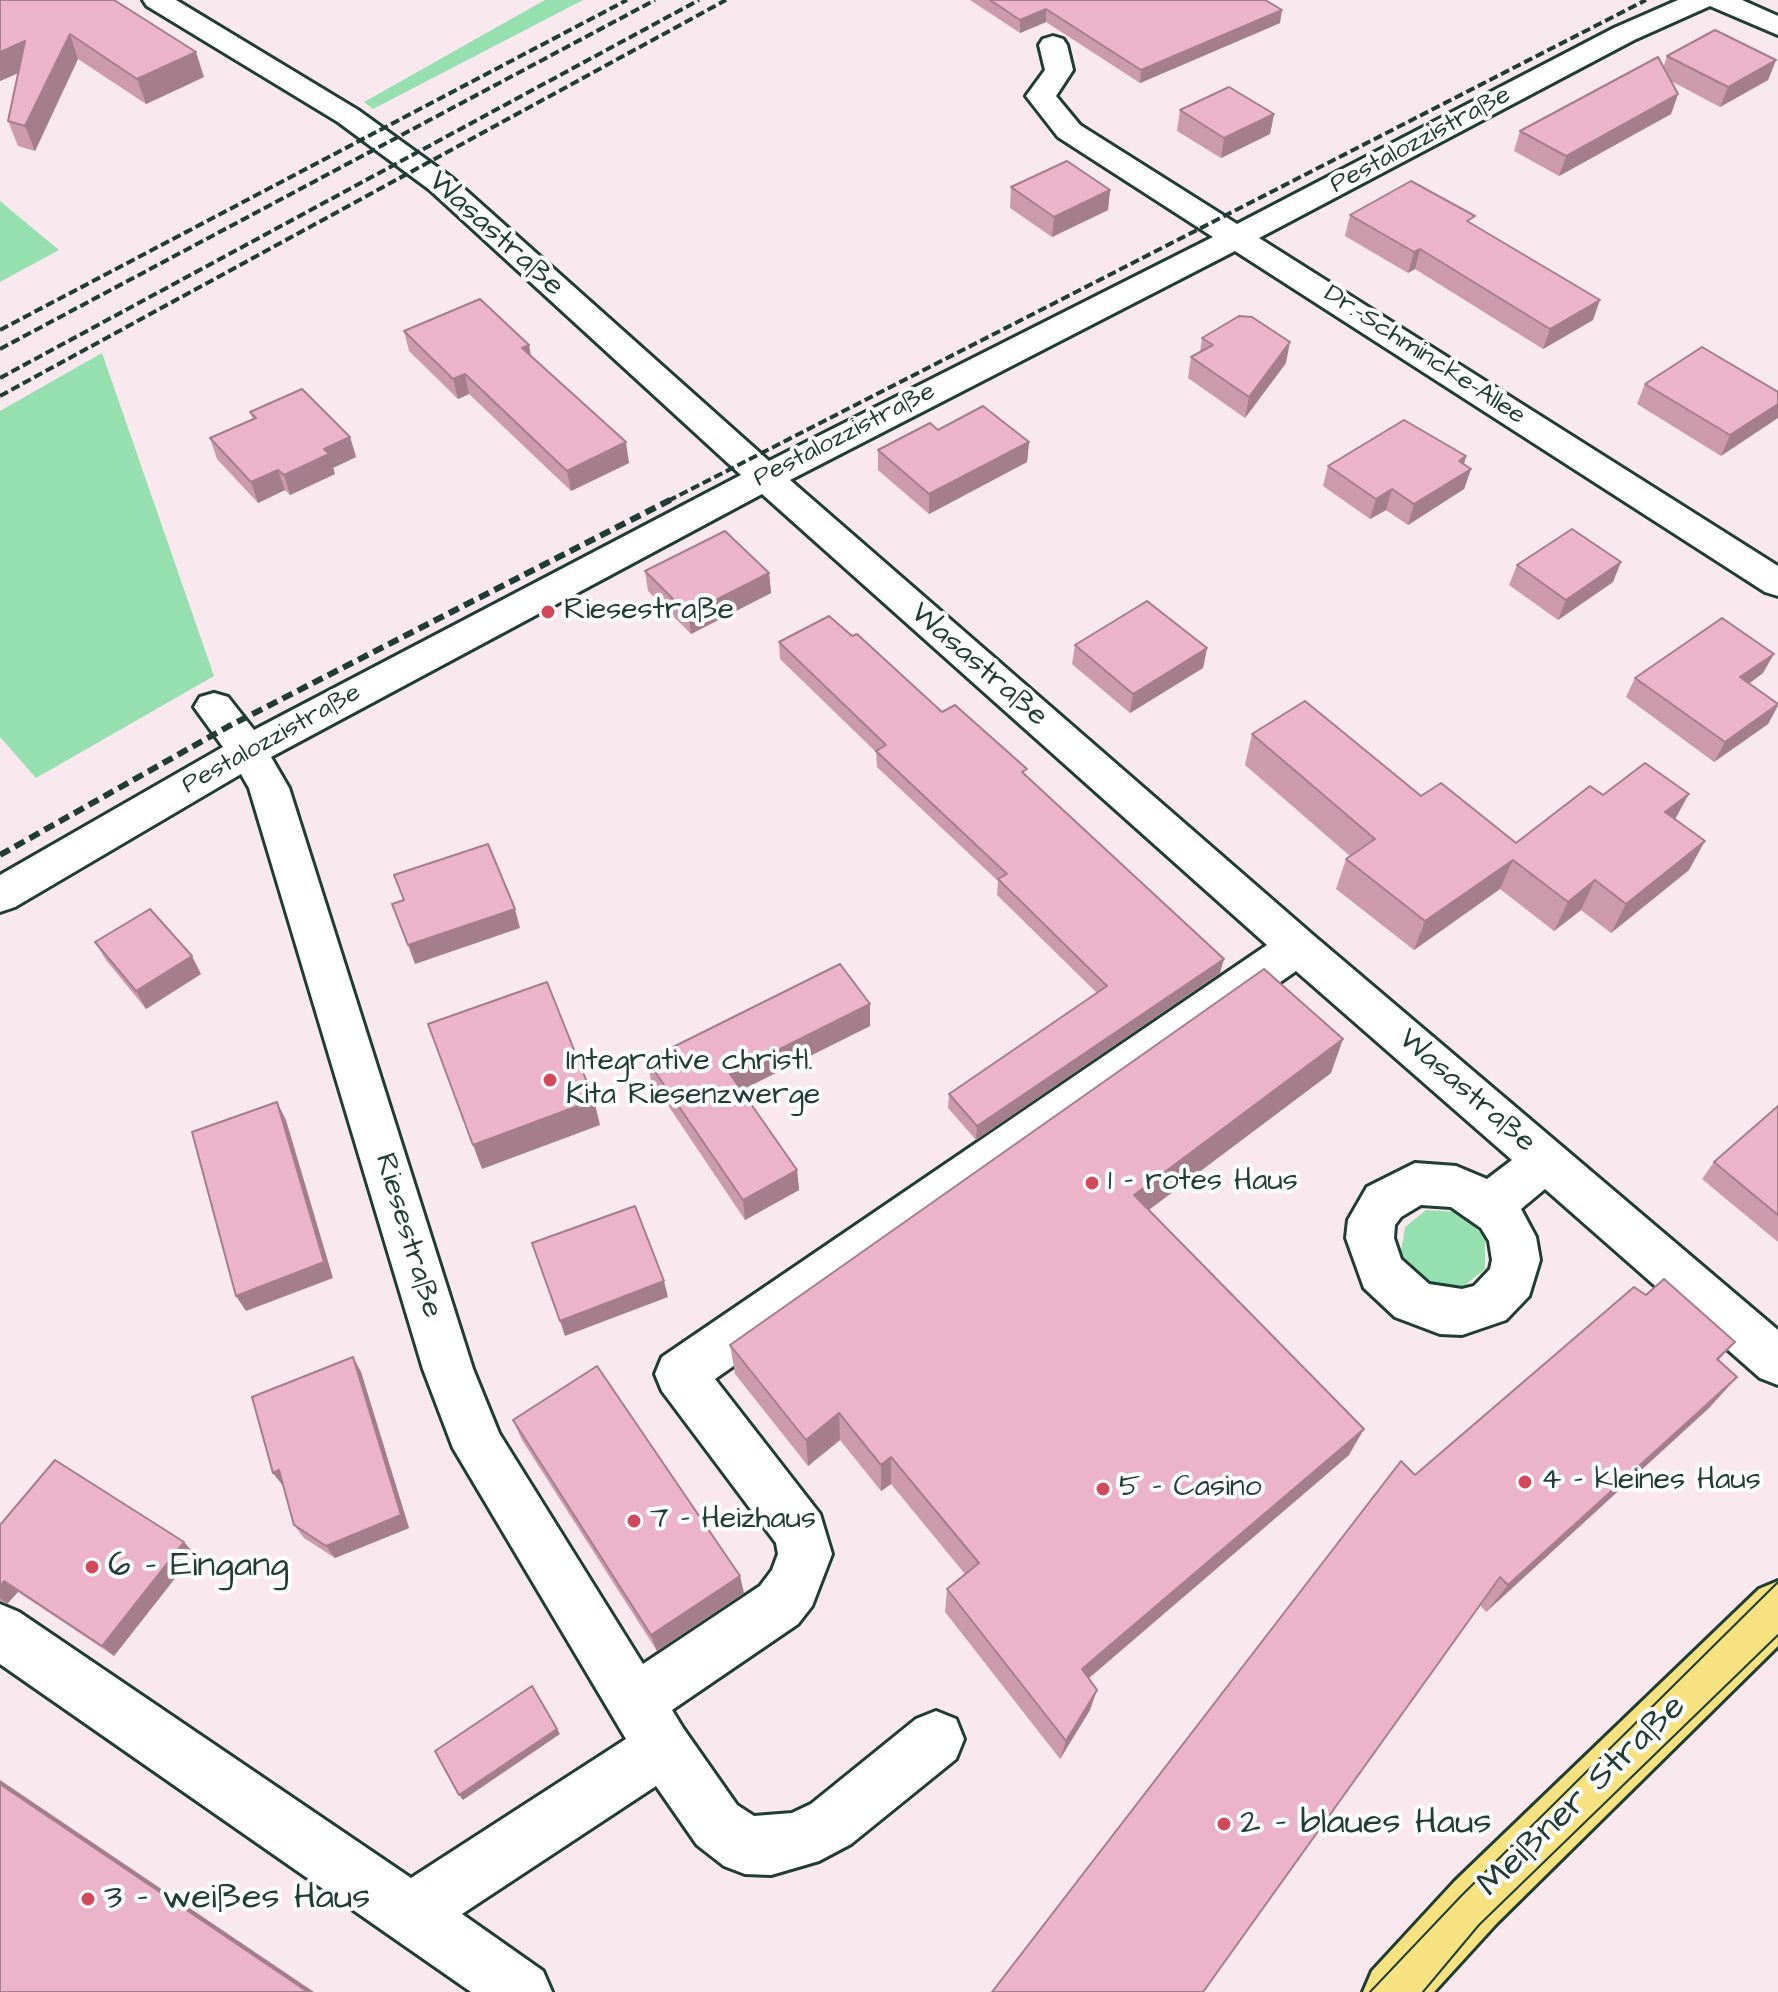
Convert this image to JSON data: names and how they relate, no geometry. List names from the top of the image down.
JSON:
{
  "streets": {
    "main road": ["Meißner Straße"],
    "street": [
      "Pestalozzistraße",
      "Wasastraße",
      "Dr.-Schmincke-Allee",
      "Riesestraße"
    ]
  },
  "crossings": [
    ["Pestalozzistraße", "Wasastraße"],
    ["Pestalozzistraße", "Dr.-Schmincke-Allee"],
    ["Pestalozzistraße", "Riesestraße"]
  ],
  "places": [
    "Riesestraße",
    "Integrative christl. Kita Riesenzwerge",
    "1 - rotes Haus",
    "4 - kleines Haus",
    "5 - Casino",
    "7 - Heizhaus",
    "6 - Eingang",
    "2 - blaues Haus",
    "3 - weißes Haus"
  ]
}
